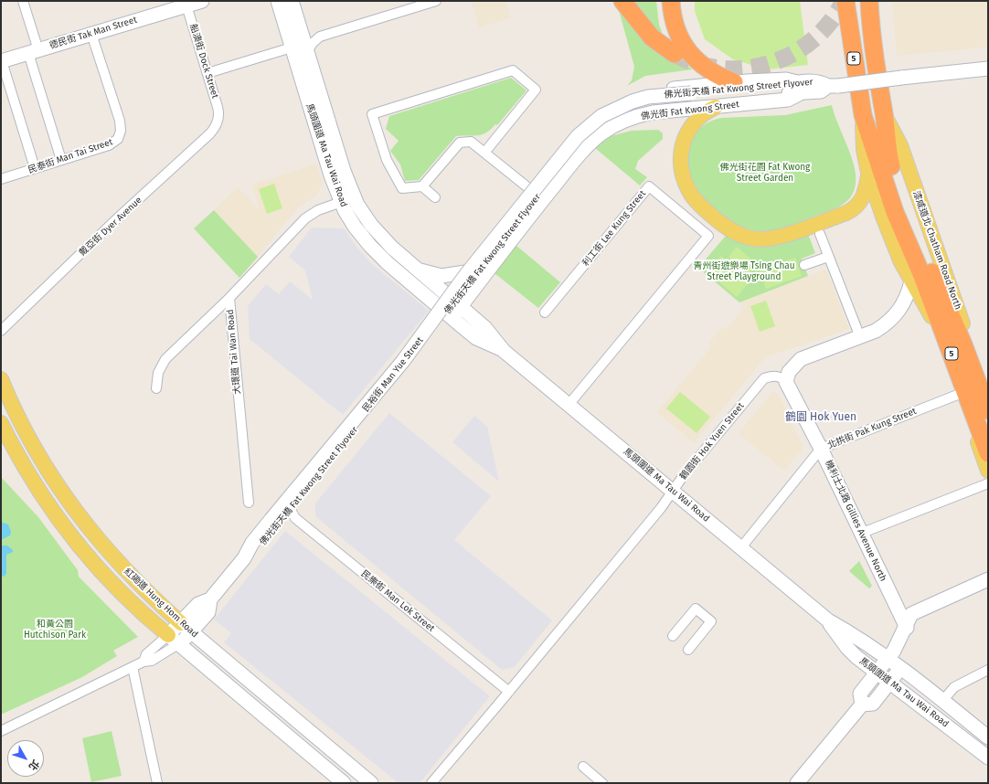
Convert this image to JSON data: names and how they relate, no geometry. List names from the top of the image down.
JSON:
{
  "streets": {
    "highway": ["5", "漆咸道北 Chatham Road North"],
    "main road": [
      "德民街 Tak Man Street",
      "佛光街天橋 Fat Kwong Street Flyover",
      "佛光街 Fat Kwong Street",
      "馬頭圍道 Ma Tau Wai Road",
      "機利士北路 Gillies Avenue North",
      "紅磡道 Hung Hom Road"
    ],
    "street": [
      "船澳街 Dock Street",
      "民泰街 Man Tai Street",
      "戴亞街 Dyer Avenue",
      "利工街 Lee Kung Street",
      "大環道 Tai Wan Road",
      "民裕街 Man Yue Street",
      "北拱街 Pak Kung Street",
      "鶴園街 Hok Yuen Street",
      "民樂街 Man Lok Street"
    ]
  },
  "crossings": [
    ["德民街 Tak Man Street", "船澳街 Dock Street"],
    ["德民街 Tak Man Street", "民泰街 Man Tai Street"],
    ["5", "漆咸道北 Chatham Road North"],
    ["船澳街 Dock Street", "戴亞街 Dyer Avenue"],
    ["佛光街天橋 Fat Kwong Street Flyover", "佛光街 Fat Kwong Street"],
    ["佛光街天橋 Fat Kwong Street Flyover", "紅磡道 Hung Hom Road"],
    ["佛光街 Fat Kwong Street", "馬頭圍道 Ma Tau Wai Road"],
    ["佛光街 Fat Kwong Street", "民裕街 Man Yue Street"],
    ["馬頭圍道 Ma Tau Wai Road", "利工街 Lee Kung Street"],
    ["馬頭圍道 Ma Tau Wai Road", "大環道 Tai Wan Road"],
    ["馬頭圍道 Ma Tau Wai Road", "民裕街 Man Yue Street"],
    ["馬頭圍道 Ma Tau Wai Road", "北拱街 Pak Kung Street"],
    ["馬頭圍道 Ma Tau Wai Road", "鶴園街 Hok Yuen Street"],
    ["民裕街 Man Yue Street", "民樂街 Man Lok Street"],
    ["北拱街 Pak Kung Street", "機利士北路 Gillies Avenue North"],
    ["鶴園街 Hok Yuen Street", "機利士北路 Gillies Avenue North"],
    ["鶴園街 Hok Yuen Street", "民樂街 Man Lok Street"]
  ],
  "districts": ["鶴園 Hok Yuen"],
  "parks": ["佛光街花園 Fat Kwong Street Garden", "青州街遊樂場 Tsing Chau Street Playground", "和黃公園 Hutchison Park"],
  "north": "bottom right"
}
